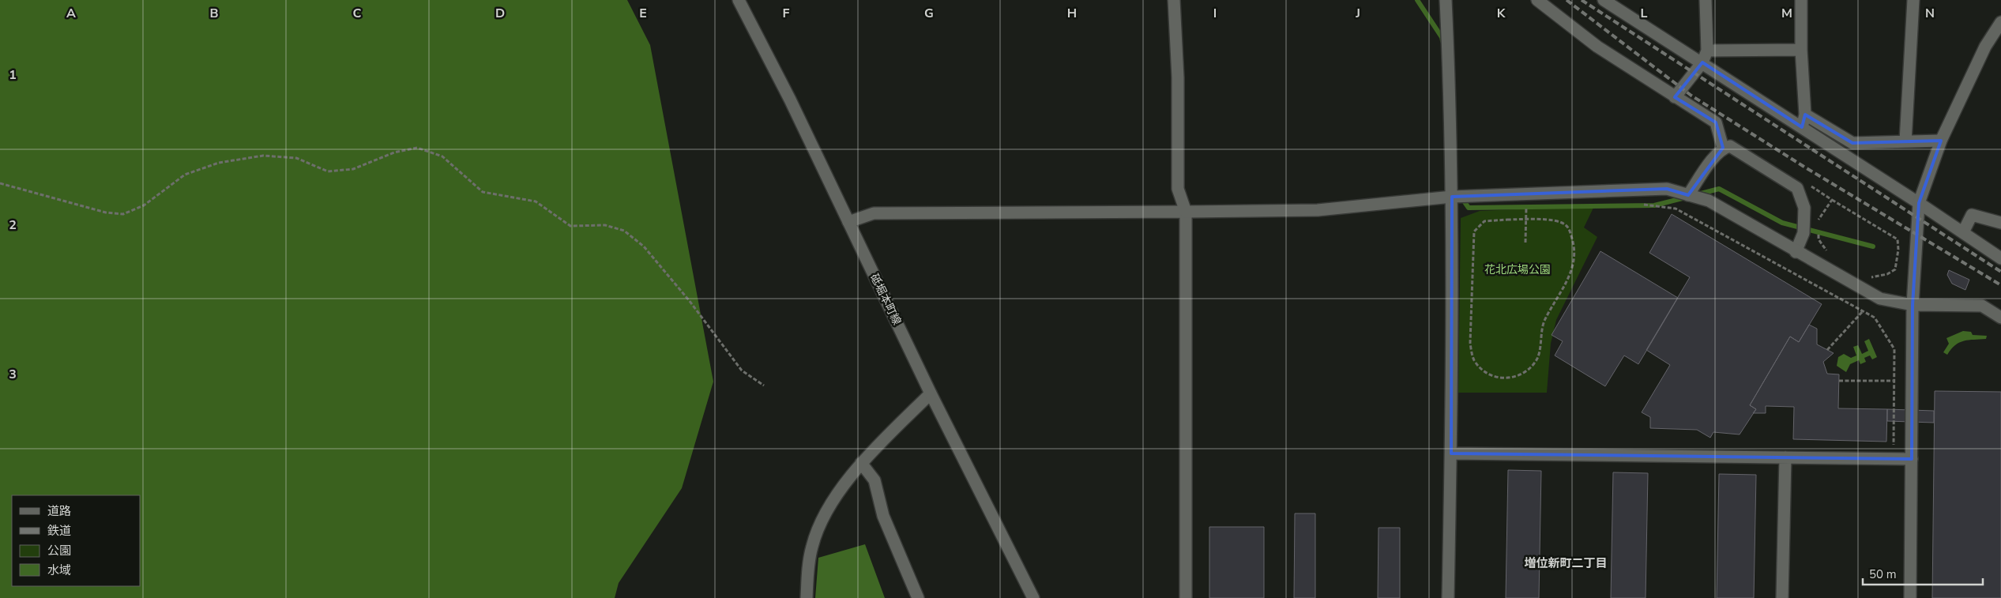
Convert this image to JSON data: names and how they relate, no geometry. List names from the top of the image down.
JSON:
{
  "streets": {
    "street": ["砥堀本町線"]
  },
  "districts": ["増位新町二丁目"],
  "parks": ["花北広場公園"],
  "legend": [
    "道路",
    "鉄道",
    "公園",
    "水域"
  ],
  "scale_bar": "50 m",
  "grid": {
    "columns": [
      "A",
      "B",
      "C",
      "D",
      "E",
      "F",
      "G",
      "H",
      "I",
      "J",
      "K",
      "L",
      "M",
      "N"
    ],
    "rows": ["1", "2", "3"]
  }
}
